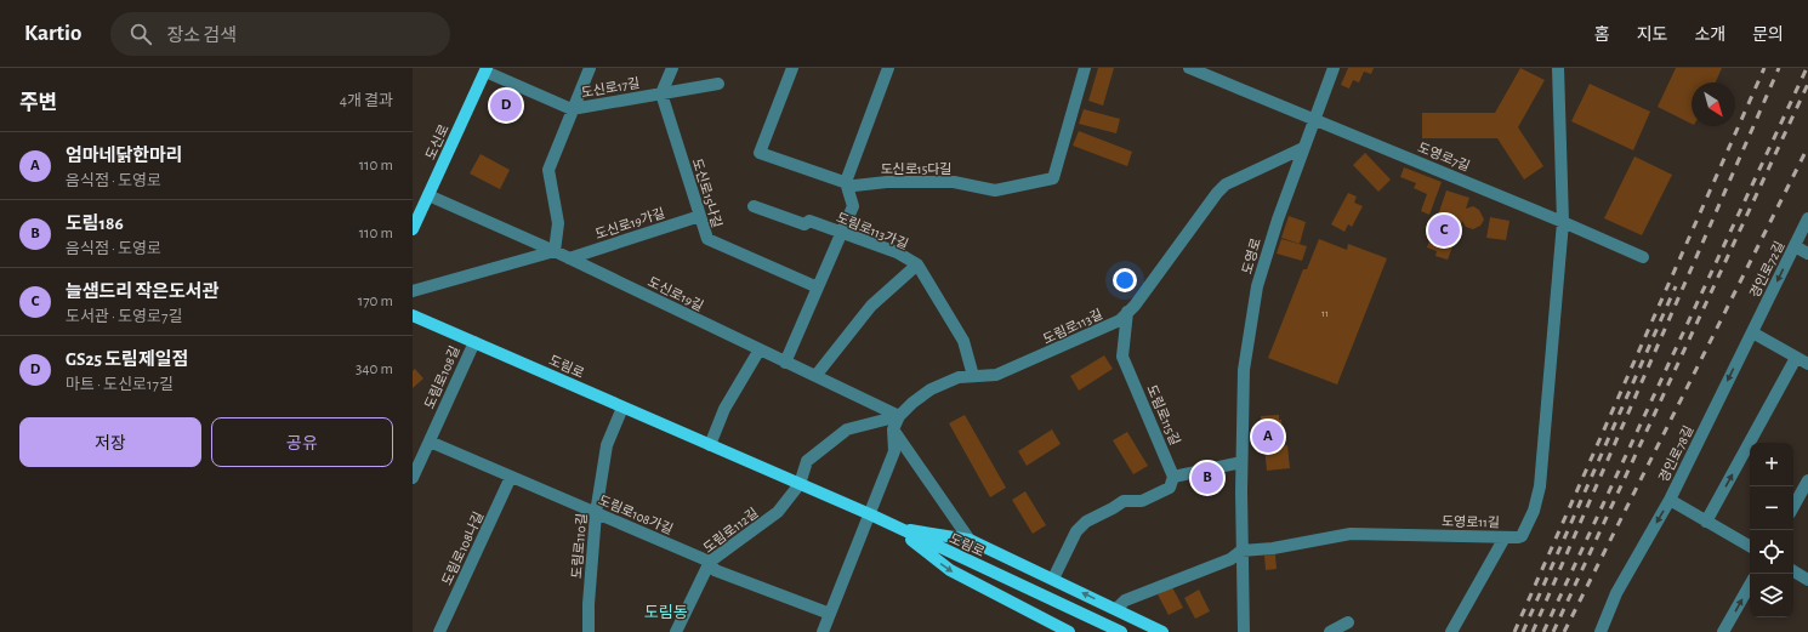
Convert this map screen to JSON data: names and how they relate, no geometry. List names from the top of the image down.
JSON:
{
  "streets": {
    "main road": ["도신로", "도림로"],
    "street": [
      "도신로17길",
      "도영로7길",
      "도신로15다길",
      "도신로15나길",
      "도신로19가길",
      "도림로113가길",
      "도영로",
      "경인로72길",
      "도신로19길",
      "도림로113길",
      "도림로108길",
      "도림로115길",
      "경인로78길",
      "도림로108가길",
      "도영로11길",
      "도림로112길",
      "도림로110길",
      "도림로108나길"
    ]
  },
  "crossings": [
    ["도신로17길", "도신로"],
    ["도신로17길", "도신로15나길"],
    ["도신로", "도신로19길"],
    ["도영로7길", "도영로"],
    ["도영로7길", "도영로11길"],
    ["도신로15나길", "도신로19가길"],
    ["도신로19가길", "도신로19길"],
    ["도림로113가길", "도림로113길"],
    ["도영로", "도림로113길"],
    ["도영로", "도영로11길"],
    ["경인로72길", "경인로78길"],
    ["도신로19길", "도림로113길"],
    ["도림로113길", "도림로"],
    ["도림로113길", "도림로115길"],
    ["도림로", "도림로108길"],
    ["도림로", "도림로112길"],
    ["도림로", "도림로110길"],
    ["도림로108길", "도림로108가길"],
    ["도림로108가길", "도림로112길"],
    ["도림로108가길", "도림로110길"],
    ["도림로108가길", "도림로108나길"]
  ],
  "one_way": ["경인로72길"],
  "districts": ["도림동"],
  "house_numbers": ["11"],
  "north": "bottom right",
  "page": {
    "header": "Kartio",
    "search": "장소 검색",
    "nav": [
      "홈",
      "지도",
      "소개",
      "문의"
    ],
    "heading": ["주변", "4개 결과"],
    "pins": [
      "D",
      "C",
      "A",
      "B"
    ],
    "list": [
      {
        "mark": "A",
        "name": "엄마네닭한마리",
        "note": "음식점 · 도영로",
        "value": "110 m"
      },
      {
        "mark": "B",
        "name": "도림186",
        "note": "음식점 · 도영로",
        "value": "110 m"
      },
      {
        "mark": "C",
        "name": "늘샘드리 작은도서관",
        "note": "도서관 · 도영로7길",
        "value": "170 m"
      },
      {
        "mark": "D",
        "name": "GS25 도림제일점",
        "note": "마트 · 도신로17길",
        "value": "340 m"
      }
    ],
    "buttons": ["저장", "공유"],
    "map_buttons": ["+", "−"]
  }
}
